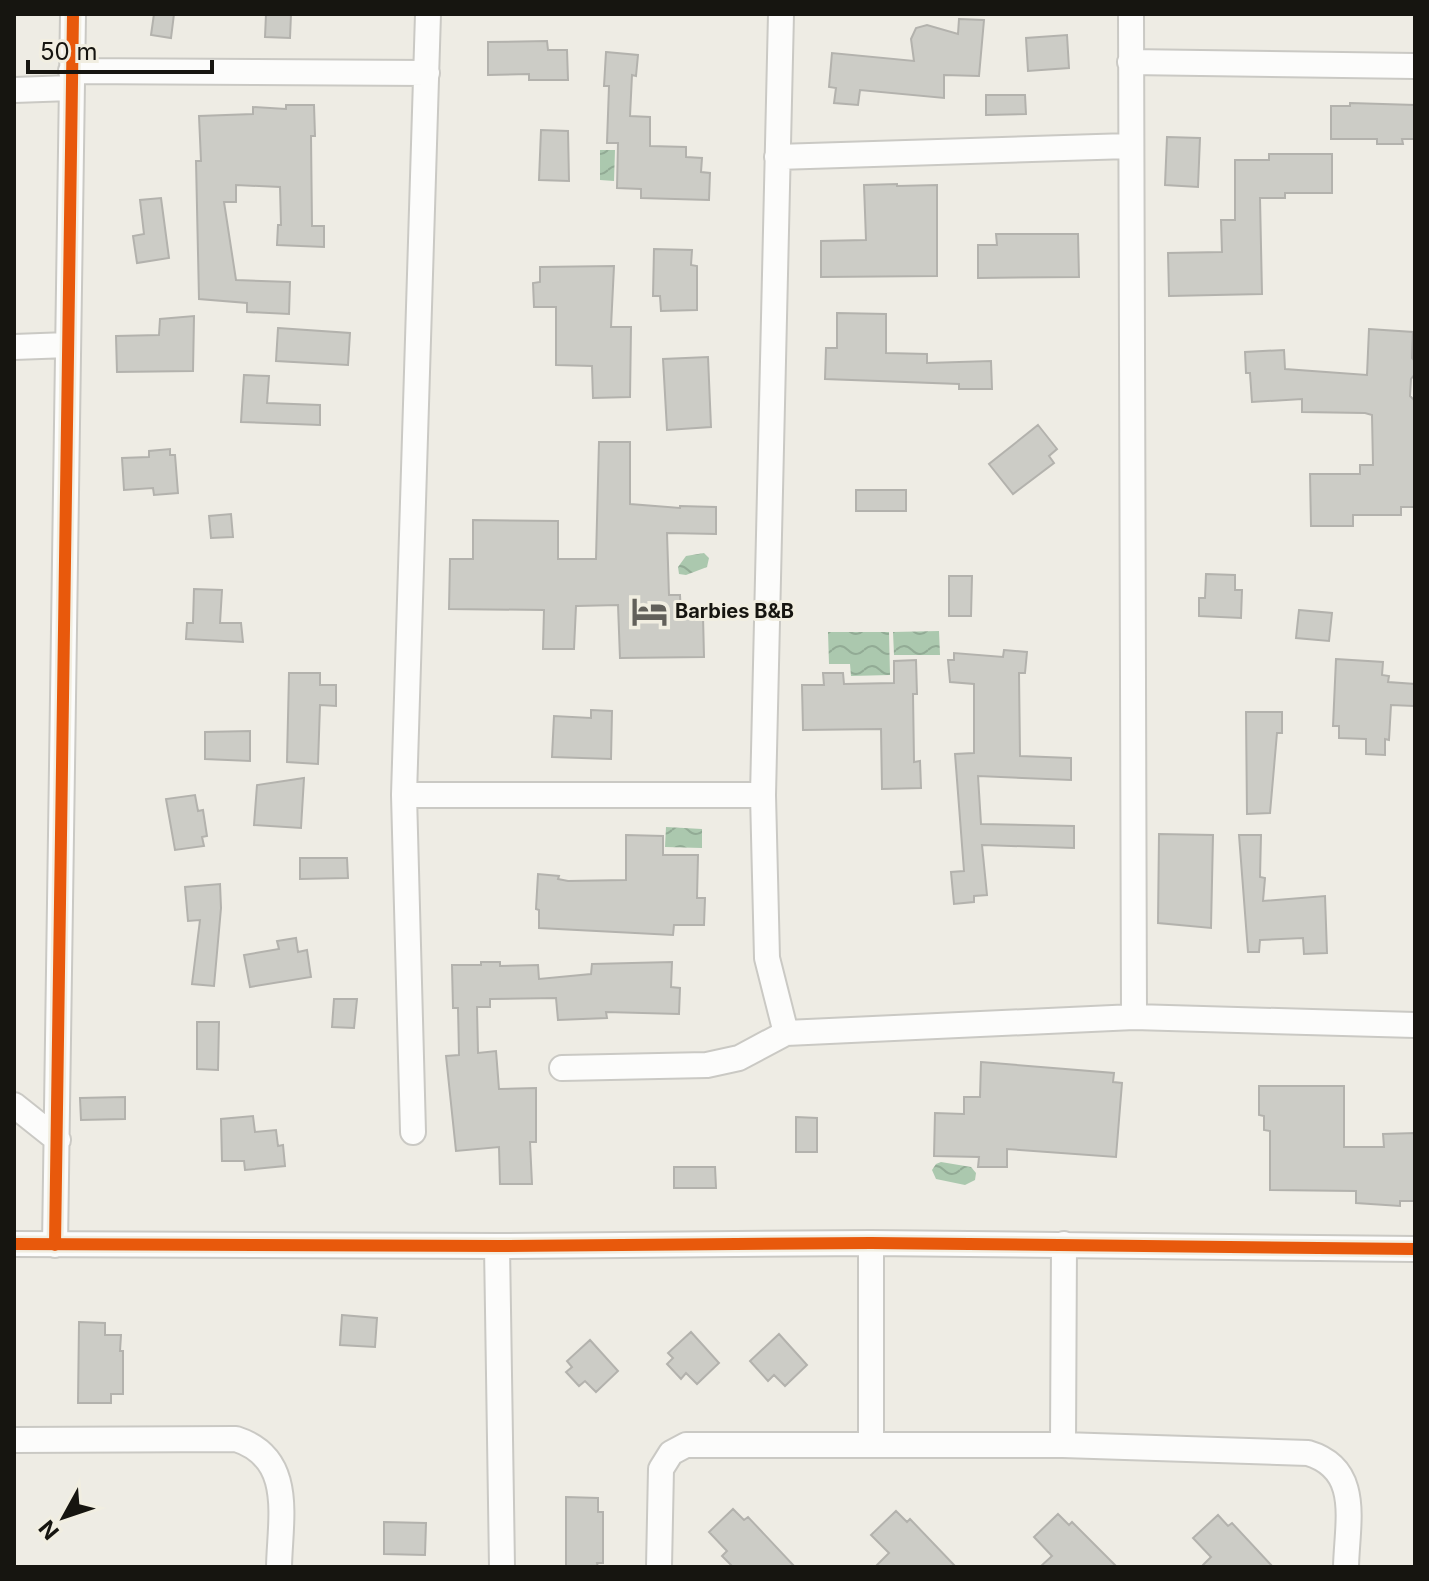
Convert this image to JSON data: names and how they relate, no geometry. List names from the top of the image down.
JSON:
{
  "places": {
    "hotel": ["Barbies B&B"]
  },
  "scale_bar": "50 m",
  "north": "bottom left"
}
